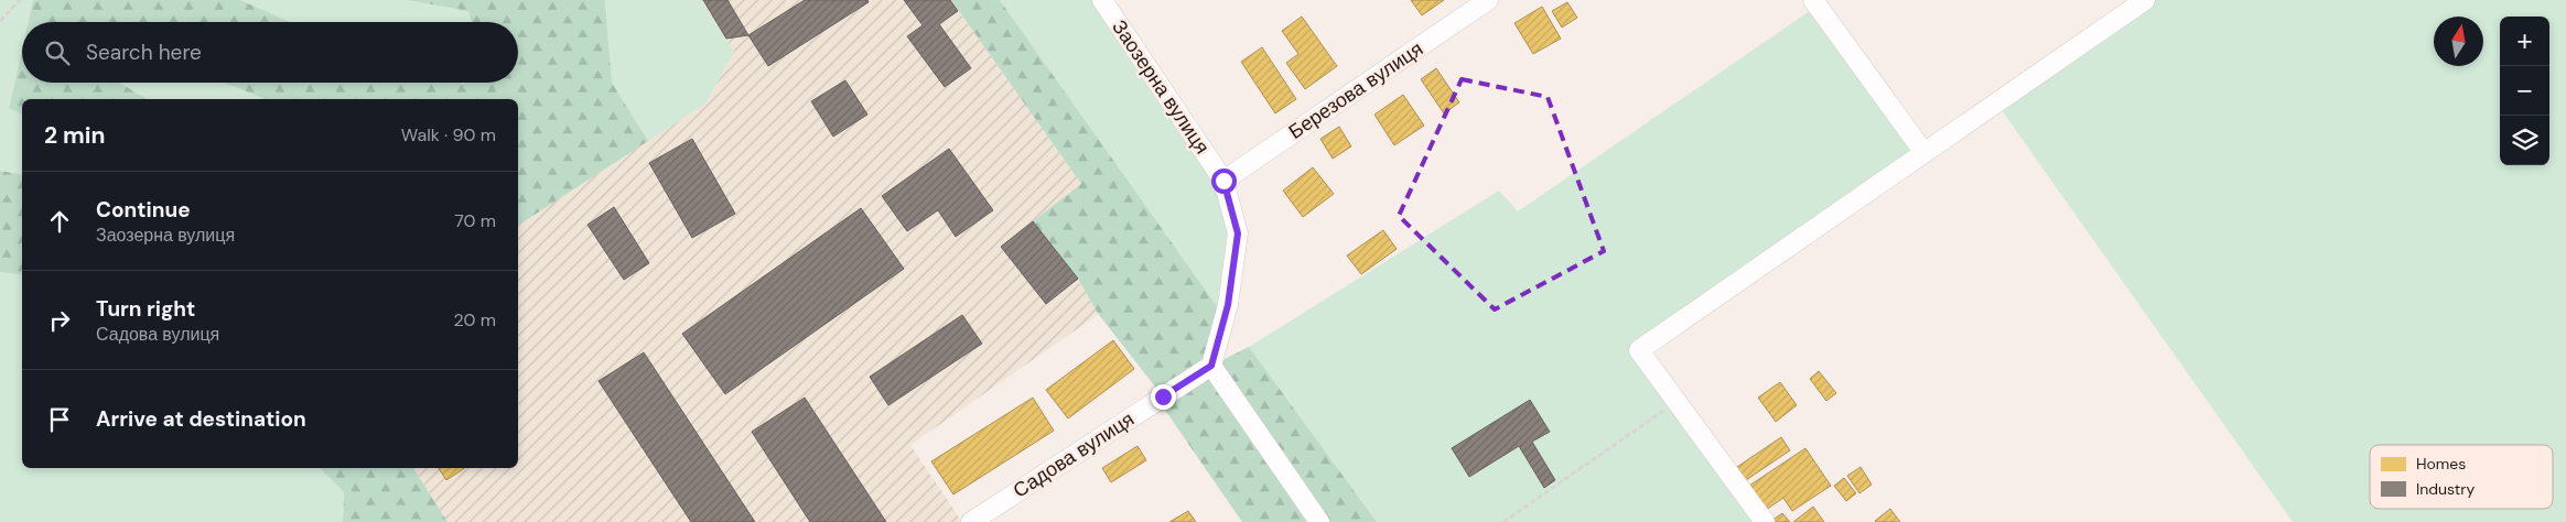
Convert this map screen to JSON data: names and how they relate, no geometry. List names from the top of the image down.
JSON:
{
  "streets": {
    "street": ["Заозерна вулиця", "Березова вулиця", "Садова вулиця"]
  },
  "crossings": [
    ["Заозерна вулиця", "Березова вулиця"],
    ["Заозерна вулиця", "Садова вулиця"]
  ],
  "legend": ["Homes", "Industry"],
  "north": "top",
  "page": {
    "map_buttons": ["+", "−"],
    "search": "Search here",
    "heading": ["2 min", "Walk · 90 m"],
    "list": [
      ["Continue", "Заозерна вулиця", "70 m"],
      ["Turn right", "Садова вулиця", "20 m"],
      "Arrive at destination"
    ]
  }
}
